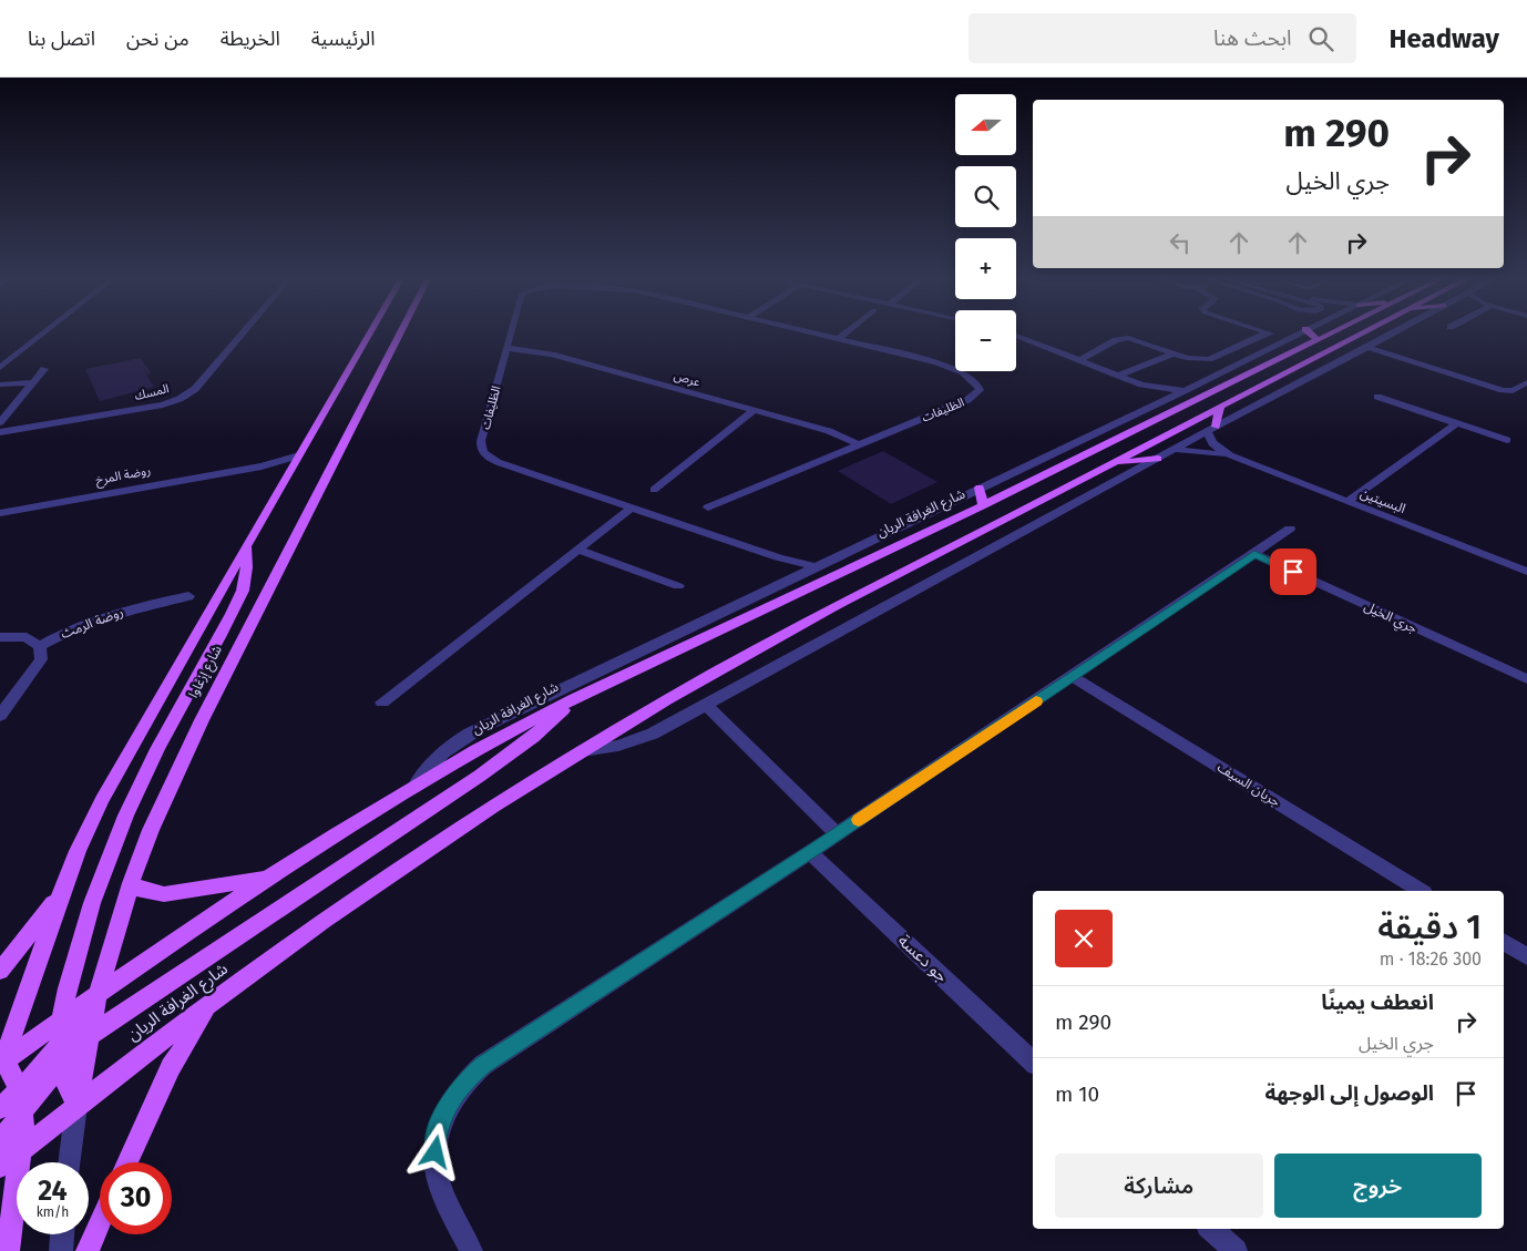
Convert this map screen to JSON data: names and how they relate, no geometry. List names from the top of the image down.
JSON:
{
  "streets": {
    "main road": ["شارع الغرافة الريان", "شارع إزغاوا"],
    "street": [
      "عرص",
      "المسك",
      "الظليفات",
      "روضة المرخ",
      "البسيتين",
      "جري الخيل",
      "روضة الرمث",
      "جريان السيف",
      "جو دعسة"
    ]
  },
  "crossings": [
    ["عرص", "الظليفات"],
    ["الظليفات", "شارع الغرافة الريان"],
    ["روضة المرخ", "شارع إزغاوا"],
    ["البسيتين", "شارع الغرافة الريان"],
    ["شارع الغرافة الريان", "شارع إزغاوا"]
  ],
  "north": "left",
  "page": {
    "header": "Headway",
    "search": "ابحث هنا",
    "nav": [
      "الرئيسية",
      "الخريطة",
      "من نحن",
      "اتصل بنا"
    ],
    "map_buttons": ["+", "−"],
    "turn": ["290 m", "جري الخيل"],
    "heading": ["1 دقيقة", "300 m · 18:26"],
    "list": [
      {
        "name": "انعطف يمينًا",
        "note": "جري الخيل",
        "value": "290 m"
      },
      {
        "name": "الوصول إلى الوجهة",
        "value": "10 m"
      }
    ],
    "buttons": ["خروج", "مشاركة"],
    "speed": "24 km/h",
    "limit": "30"
  }
}
